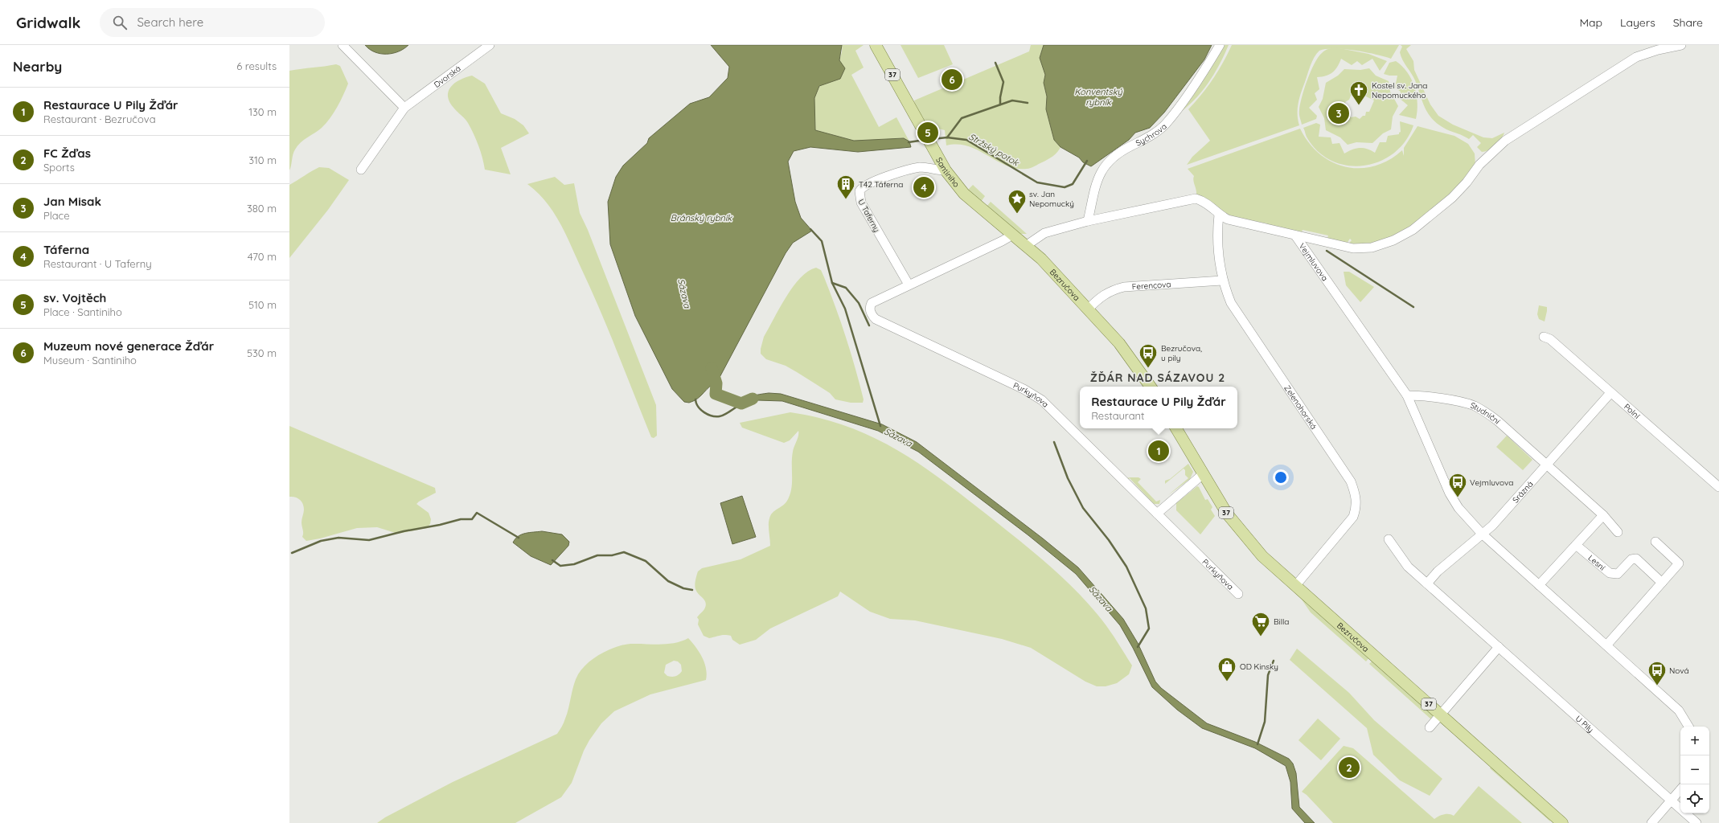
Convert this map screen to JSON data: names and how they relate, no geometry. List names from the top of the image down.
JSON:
{
  "streets": {
    "main road": ["37", "Santiniho", "Bezručova"],
    "street": [
      "Dvorská",
      "Sychrova",
      "U Taferny",
      "Vejmluvova",
      "Ferencova",
      "Purkyňova",
      "Zelenohorská",
      "Polní",
      "Studniční",
      "Srázná",
      "Lesní",
      "U Pily"
    ]
  },
  "crossings": [
    ["Santiniho", "U Taferny"],
    ["Santiniho", "Bezručova"],
    ["U Taferny", "Purkyňova"],
    ["Vejmluvova", "Studniční"],
    ["Vejmluvova", "Srázná"],
    ["Bezručova", "Ferencova"],
    ["Bezručova", "Zelenohorská"],
    ["Ferencova", "Zelenohorská"],
    ["Polní", "Srázná"],
    ["Studniční", "Srázná"],
    ["Srázná", "U Pily"]
  ],
  "districts": ["ŽĎÁR NAD SÁZAVOU 2"],
  "water": [
    "Konventský rybník",
    "Stržský potok",
    "Bránský rybník",
    "Sázava"
  ],
  "places": {
    "church": ["Kostel sv. Jana Nepomuckého"],
    "building": ["T42 Táferna"],
    "place": ["sv. Jan Nepomucký"],
    "bus stop": ["Bezručova, u pily", "Vejmluvova", "Nová"],
    "supermarket": ["Billa"],
    "shop": ["OD Kinsky"]
  },
  "page": {
    "header": "Gridwalk",
    "search": "Search here",
    "nav": ["Map", "Layers", "Share"],
    "heading": ["Nearby", "6 results"],
    "pins": [
      "6",
      "3",
      "5",
      "4",
      "1",
      "2"
    ],
    "list": [
      {
        "mark": "1",
        "name": "Restaurace U Pily Žďár",
        "note": "Restaurant · Bezručova",
        "value": "130 m"
      },
      {
        "mark": "2",
        "name": "FC Žďas",
        "note": "Sports",
        "value": "310 m"
      },
      {
        "mark": "3",
        "name": "Jan Misak",
        "note": "Place",
        "value": "380 m"
      },
      {
        "mark": "4",
        "name": "Táferna",
        "note": "Restaurant · U Taferny",
        "value": "470 m"
      },
      {
        "mark": "5",
        "name": "sv. Vojtěch",
        "note": "Place · Santiniho",
        "value": "510 m"
      },
      {
        "mark": "6",
        "name": "Muzeum nové generace Žďár",
        "note": "Museum · Santiniho",
        "value": "530 m"
      }
    ],
    "popup": ["Restaurace U Pily Žďár", "Restaurant"],
    "map_buttons": ["+", "−"]
  }
}
